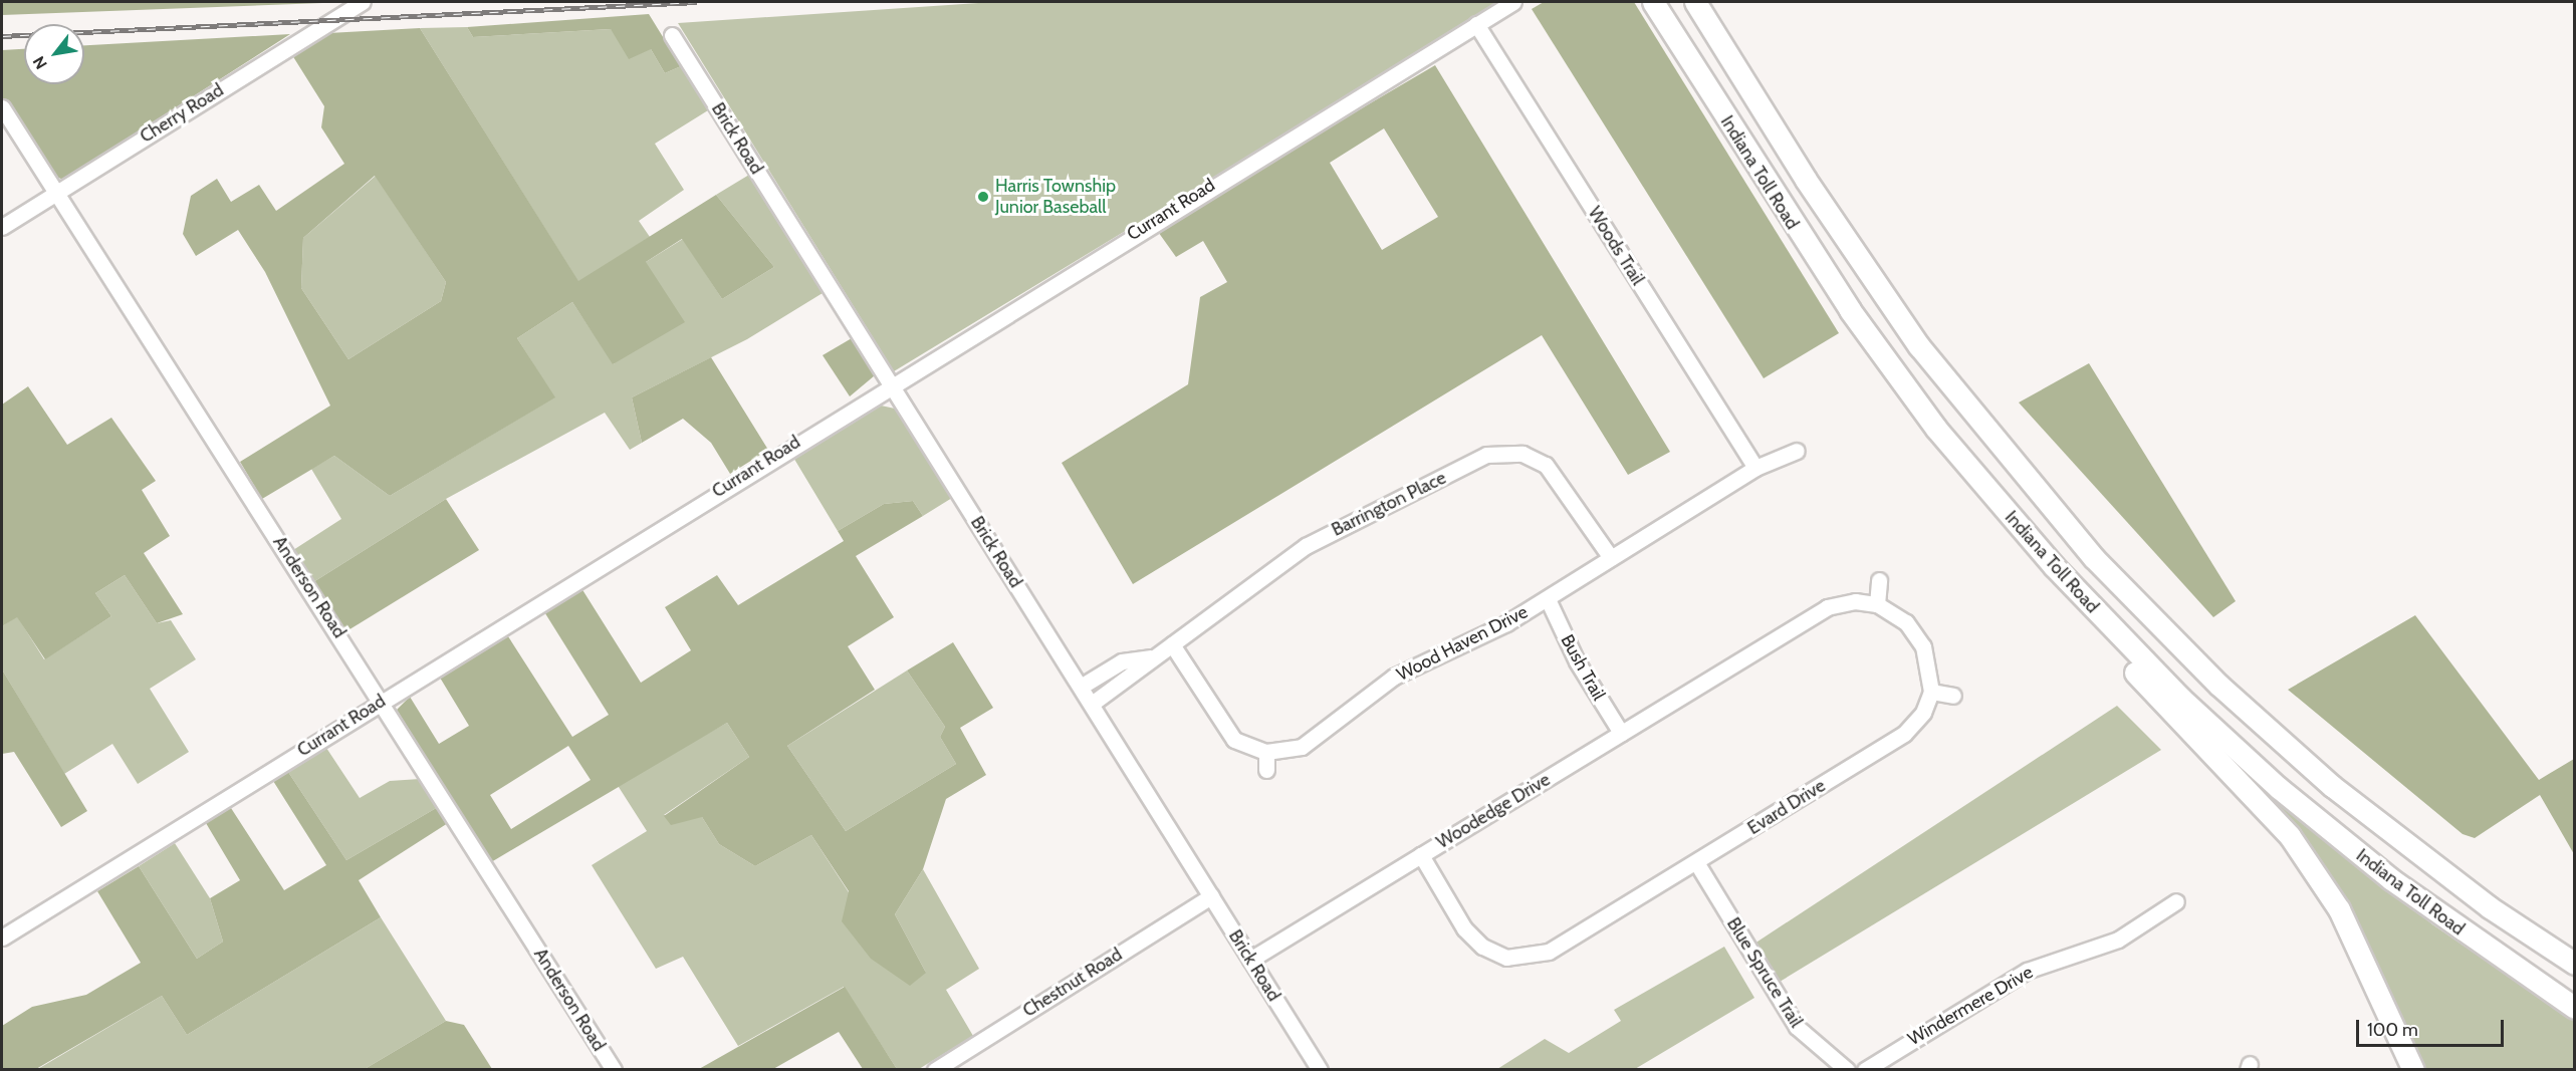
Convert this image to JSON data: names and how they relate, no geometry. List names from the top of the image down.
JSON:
{
  "streets": {
    "highway": ["Indiana Toll Road"],
    "street": [
      "Cherry Road",
      "Brick Road",
      "Currant Road",
      "Woods Trail",
      "Barrington Place",
      "Anderson Road",
      "Wood Haven Drive",
      "Bush Trail",
      "Evard Drive",
      "Woodedge Drive",
      "Blue Spruce Trail",
      "Chestnut Road",
      "Windermere Drive"
    ]
  },
  "crossings": [
    ["Cherry Road", "Anderson Road"],
    ["Brick Road", "Currant Road"],
    ["Brick Road", "Barrington Place"],
    ["Brick Road", "Woodedge Drive"],
    ["Brick Road", "Chestnut Road"],
    ["Currant Road", "Woods Trail"],
    ["Currant Road", "Anderson Road"],
    ["Woods Trail", "Wood Haven Drive"],
    ["Barrington Place", "Wood Haven Drive"],
    ["Wood Haven Drive", "Bush Trail"],
    ["Bush Trail", "Woodedge Drive"],
    ["Evard Drive", "Woodedge Drive"],
    ["Evard Drive", "Blue Spruce Trail"]
  ],
  "places": ["Harris Township Junior Baseball"],
  "scale_bar": "100 m",
  "north": "bottom left"
}
